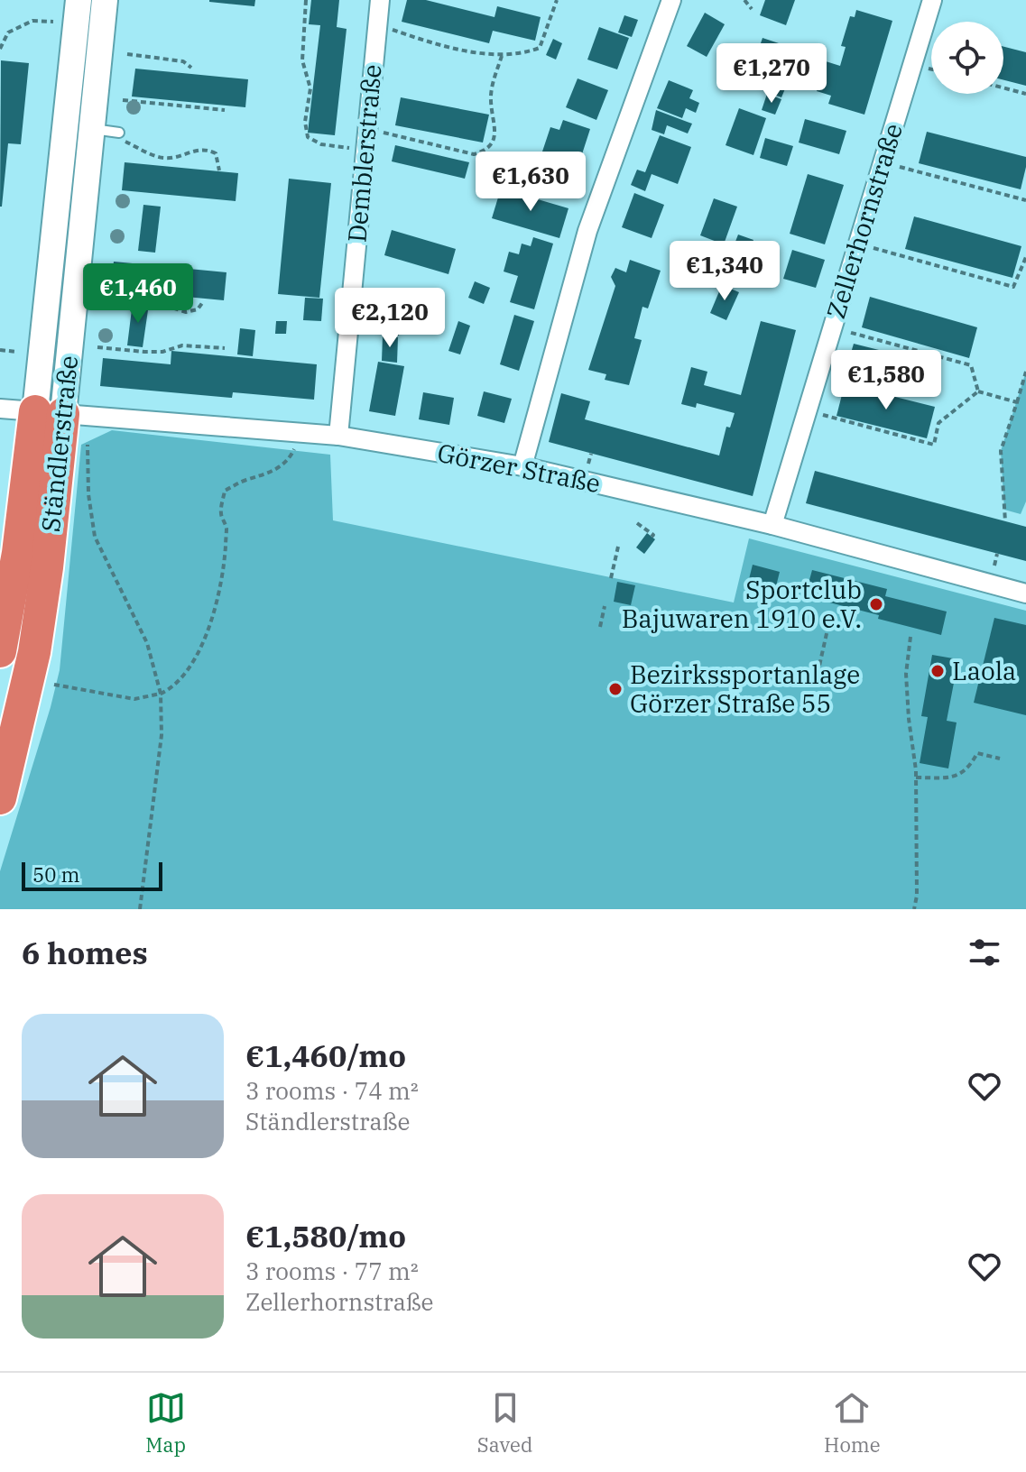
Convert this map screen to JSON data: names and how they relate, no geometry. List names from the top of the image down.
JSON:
{
  "streets": {
    "highway": ["Ständlerstraße"],
    "street": ["Demblerstraße", "Zellerhornstraße", "Görzer Straße"]
  },
  "crossings": [
    ["Demblerstraße", "Görzer Straße"],
    ["Zellerhornstraße", "Görzer Straße"],
    ["Ständlerstraße", "Görzer Straße"]
  ],
  "places": ["Sportclub Bajuwaren 1910 e.V.", "Laola", "Bezirkssportanlage Görzer Straße 55"],
  "scale_bar": "50 m",
  "page": {
    "price": [
      "€1,270",
      "€1,630",
      "€1,340",
      "€1,460",
      "€2,120",
      "€1,580"
    ],
    "scale": "50 m",
    "heading": "6 homes",
    "list": [
      {
        "name": "€1,460/mo",
        "note": "3 rooms · 74 m² · Ständlerstraße"
      },
      {
        "name": "€1,580/mo",
        "note": "3 rooms · 77 m² · Zellerhornstraße"
      }
    ],
    "tabs": ["Map", "Saved", "Home"]
  }
}
